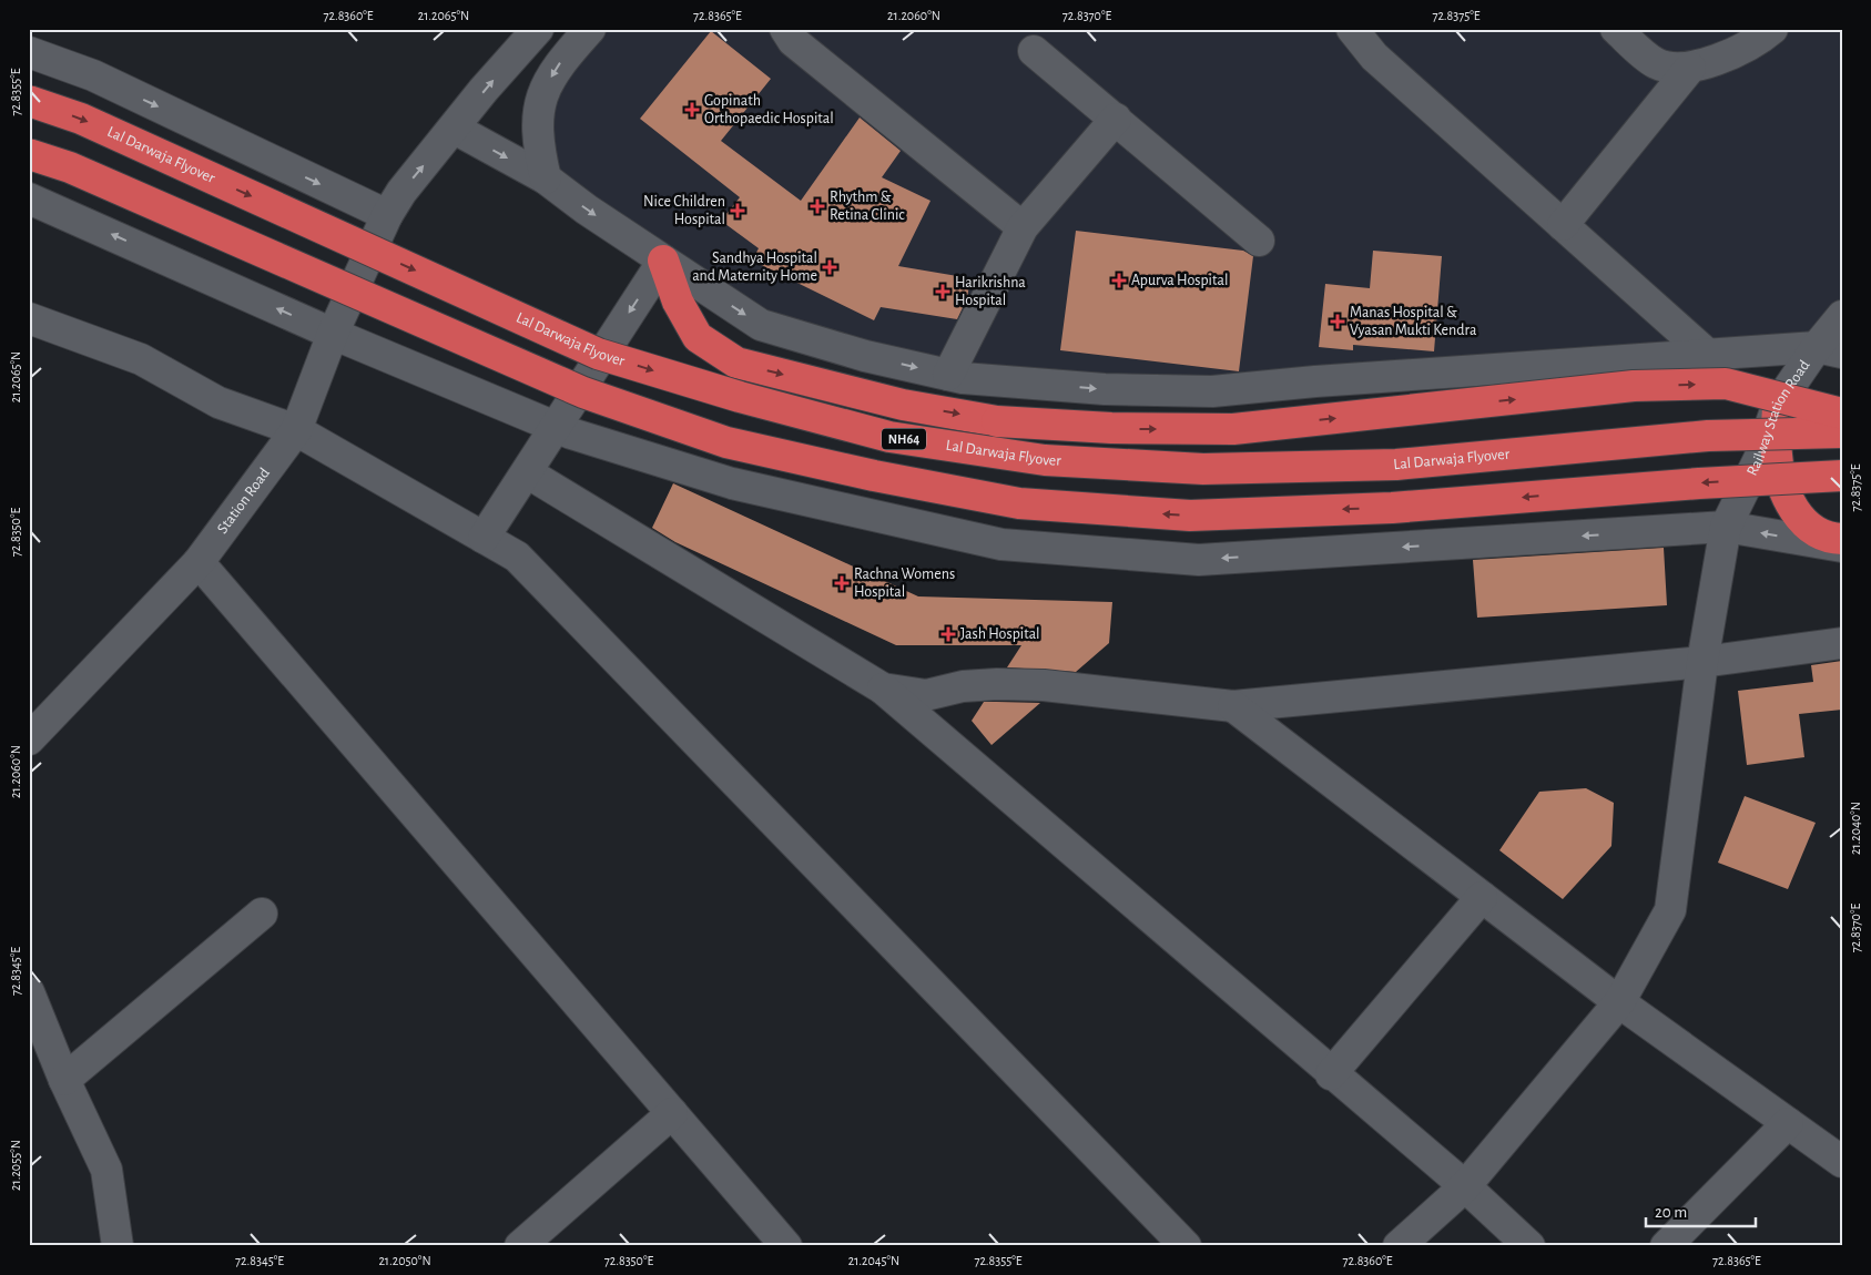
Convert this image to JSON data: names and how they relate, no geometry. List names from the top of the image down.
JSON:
{
  "streets": {
    "highway": ["Lal Darwaja Flyover", "NH64"],
    "street": ["Railway Station Road", "Station Road"]
  },
  "places": {
    "health": [
      "Gopinath Orthopaedic Hospital",
      "Rhythm & Retina Clinic",
      "Nice Children Hospital",
      "Sandhya Hospital and Maternity Home",
      "Apurva Hospital",
      "Harikrishna Hospital",
      "Manas Hospital & Vyasan Mukti Kendra",
      "Rachna Womens Hospital",
      "Jash Hospital"
    ]
  },
  "scale_bar": "20 m",
  "coordinates": [
    "72.8360°E",
    "21.2065°N",
    "72.8365°E",
    "21.2060°N",
    "72.8370°E",
    "72.8375°E",
    "72.8355°E",
    "72.8350°E",
    "21.2040°N",
    "72.8345°E",
    "21.2055°N",
    "21.2050°N",
    "21.2045°N"
  ]
}
